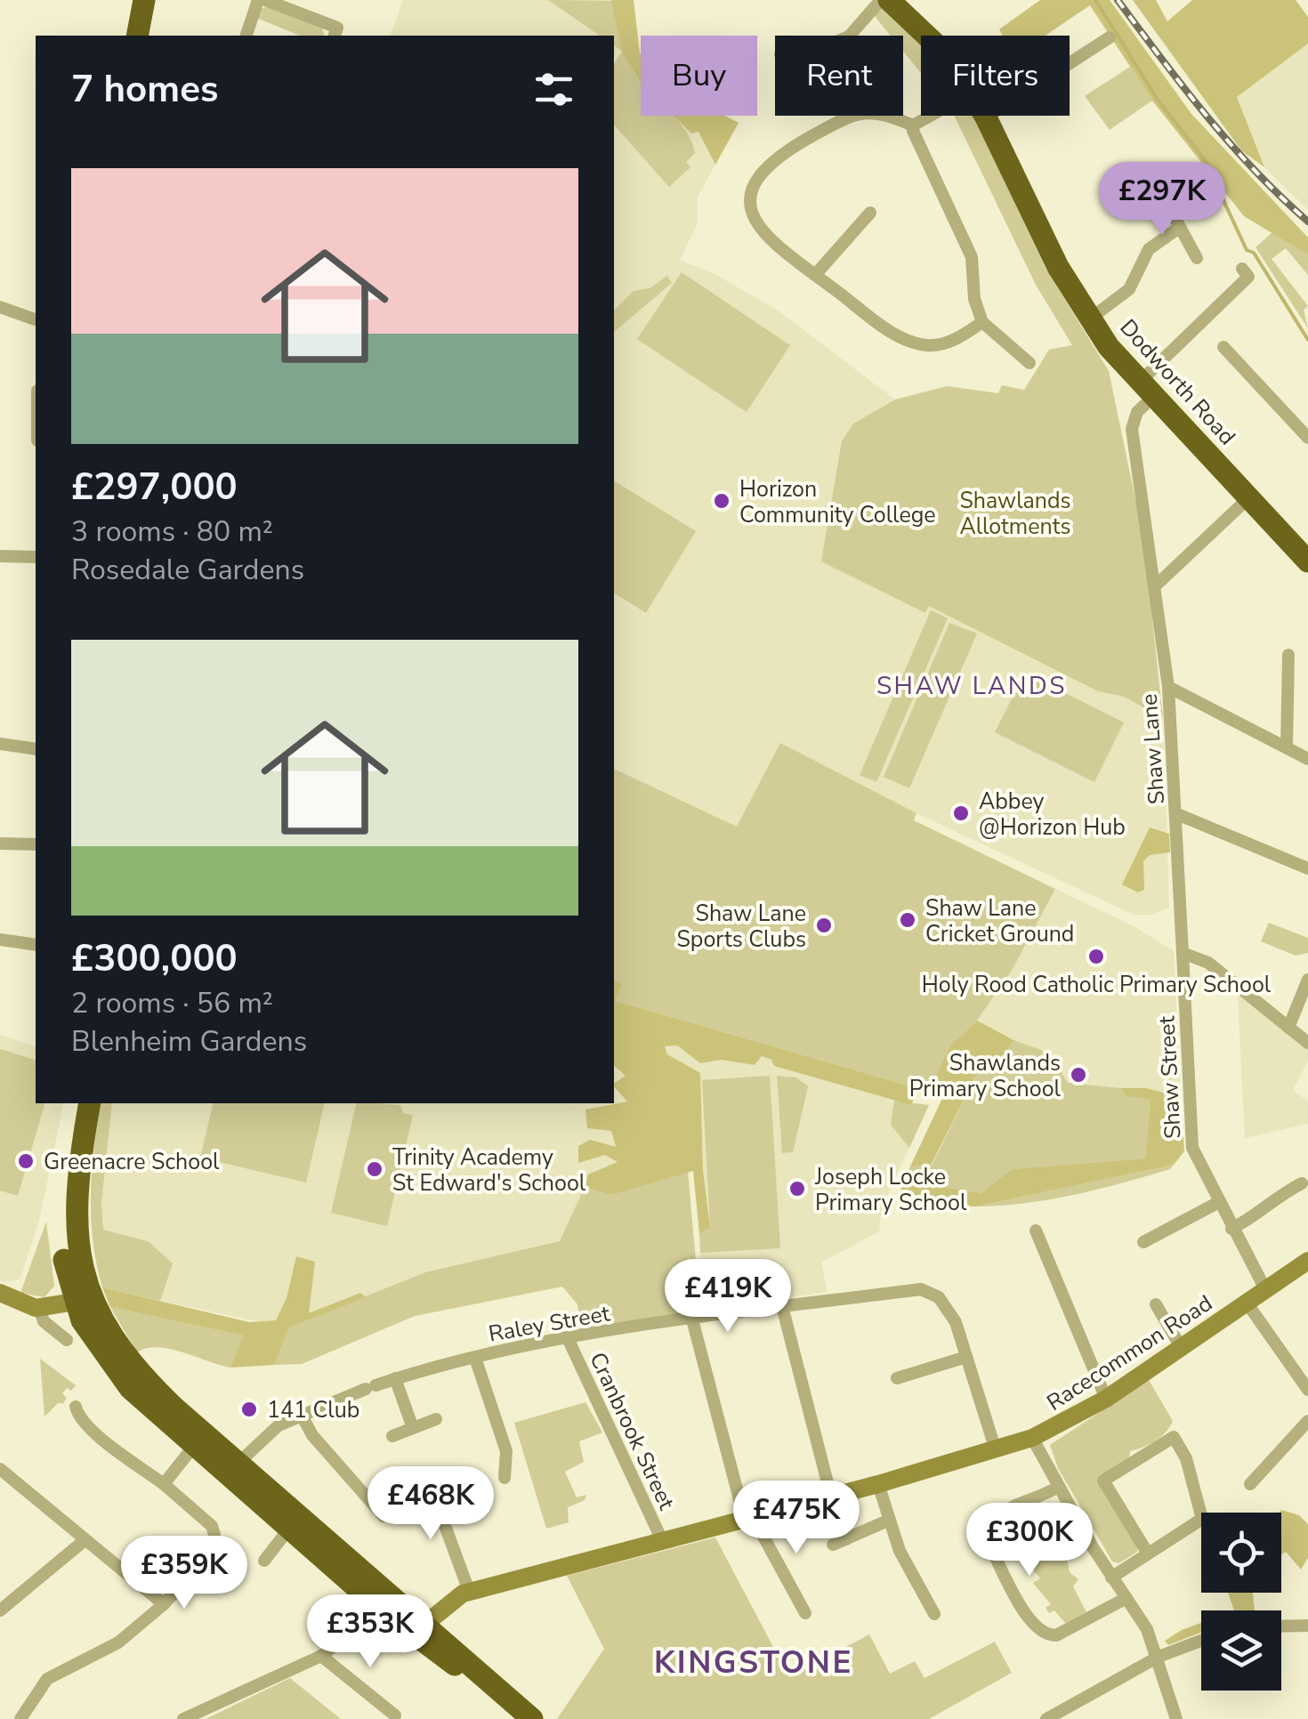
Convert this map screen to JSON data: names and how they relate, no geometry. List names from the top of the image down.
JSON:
{
  "streets": {
    "highway": ["Dodworth Road"],
    "street": [
      "Shaw Lane",
      "Shaw Street",
      "Raley Street",
      "Racecommon Road",
      "Cranbrook Street"
    ]
  },
  "crossings": [
    ["Dodworth Road", "Shaw Lane"],
    ["Shaw Lane", "Shaw Street"],
    ["Shaw Street", "Racecommon Road"],
    ["Raley Street", "Racecommon Road"],
    ["Raley Street", "Cranbrook Street"],
    ["Racecommon Road", "Cranbrook Street"]
  ],
  "districts": ["SHAW LANDS", "KINGSTONE"],
  "parks": ["Shawlands Allotments"],
  "places": [
    "Horizon Community College",
    "Abbey @Horizon Hub",
    "Shaw Lane Cricket Ground",
    "Shaw Lane Sports Clubs",
    "Holy Rood Catholic Primary School",
    "Shawlands Primary School",
    "Greenacre School",
    "Trinity Academy St Edward's School",
    "Joseph Locke Primary School",
    "141 Club"
  ],
  "page": {
    "chip": ["Buy", "Rent", "Filters"],
    "heading": "7 homes",
    "list": [
      {
        "name": "£297,000",
        "note": "3 rooms · 80 m² · Rosedale Gardens"
      },
      {
        "name": "£300,000",
        "note": "2 rooms · 56 m² · Blenheim Gardens"
      }
    ],
    "price": [
      "£297K",
      "£419K",
      "£468K",
      "£475K",
      "£300K",
      "£359K",
      "£353K"
    ]
  }
}
